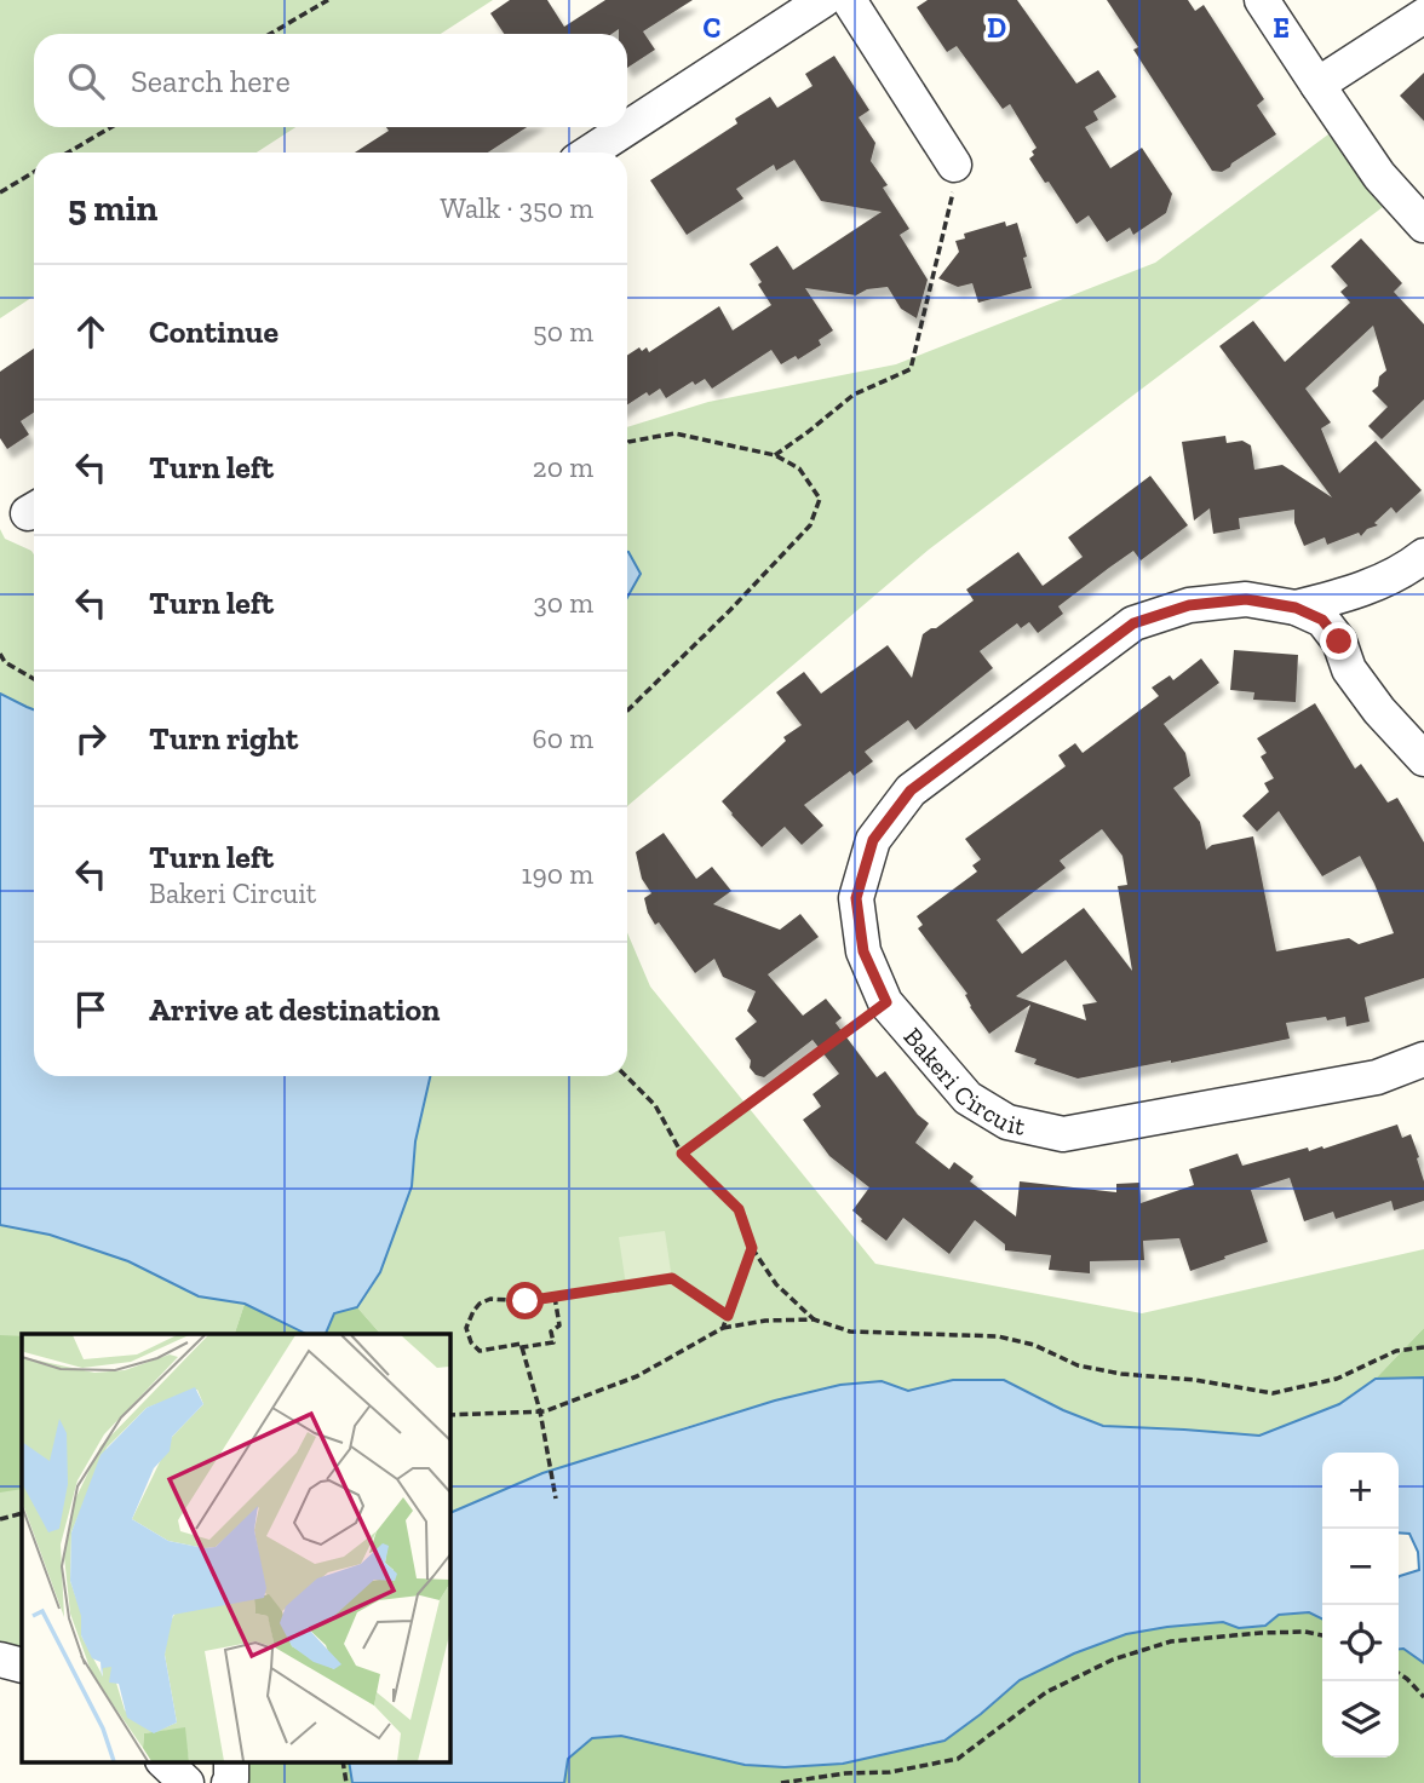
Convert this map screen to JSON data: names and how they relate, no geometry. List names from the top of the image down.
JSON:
{
  "streets": {
    "street": ["Bakeri Circuit"]
  },
  "page": {
    "search": "Search here",
    "heading": ["5 min", "Walk · 350 m"],
    "list": [
      ["Continue", "50 m"],
      ["Turn left", "20 m"],
      ["Turn left", "30 m"],
      ["Turn right", "60 m"],
      ["Turn left", "Bakeri Circuit", "190 m"],
      "Arrive at destination"
    ],
    "map_buttons": ["+", "−"]
  },
  "grid": {
    "columns": ["C", "D", "E"]
  }
}
